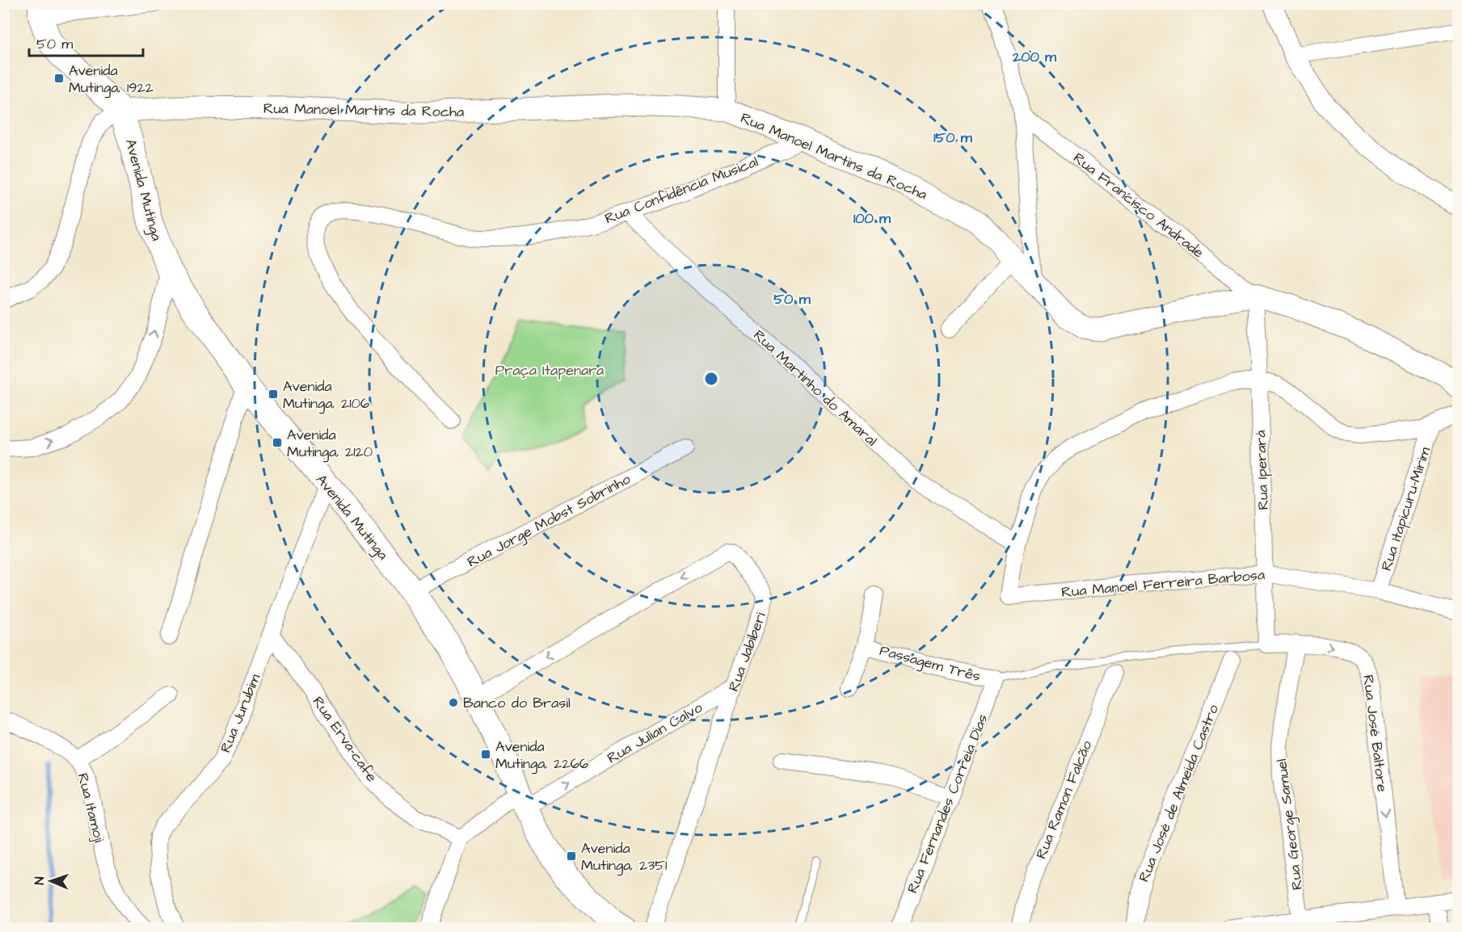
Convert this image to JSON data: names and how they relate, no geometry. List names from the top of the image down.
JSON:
{
  "streets": {
    "main road": ["Rua Manoel Martins da Rocha", "Avenida Mutinga"],
    "street": [
      "Rua Confidência Musical",
      "Rua Francisco Andrade",
      "Rua Martinho do Amaral",
      "Rua Iperará",
      "Rua Itapicuru-Mirim",
      "Rua Jorge Mobst Sobrinho",
      "Rua Manoel Ferreira Barbosa",
      "Rua Jabiberi",
      "Passagem Três",
      "Rua Jurubim",
      "Rua Julian Calvo",
      "Rua José Baltore",
      "Rua Erva-cafe",
      "Rua José de Almeida Castro",
      "Rua Ramon Falcão",
      "Rua Fernandes Correia Dias",
      "Rua Itamoji",
      "Rua George Samuel"
    ]
  },
  "crossings": [
    ["Rua Manoel Martins da Rocha", "Avenida Mutinga"],
    ["Rua Manoel Martins da Rocha", "Rua Confidência Musical"],
    ["Rua Manoel Martins da Rocha", "Rua Francisco Andrade"],
    ["Rua Manoel Martins da Rocha", "Rua Iperará"],
    ["Avenida Mutinga", "Rua Jorge Mobst Sobrinho"],
    ["Avenida Mutinga", "Rua Jabiberi"],
    ["Avenida Mutinga", "Rua Jurubim"],
    ["Avenida Mutinga", "Rua Julian Calvo"],
    ["Rua Confidência Musical", "Rua Martinho do Amaral"],
    ["Rua Francisco Andrade", "Rua Iperará"],
    ["Rua Martinho do Amaral", "Rua Manoel Ferreira Barbosa"],
    ["Rua Iperará", "Rua Manoel Ferreira Barbosa"],
    ["Rua Iperará", "Rua José Baltore"],
    ["Rua Itapicuru-Mirim", "Rua Manoel Ferreira Barbosa"],
    ["Rua Jabiberi", "Rua Julian Calvo"],
    ["Passagem Três", "Rua Fernandes Correia Dias"],
    ["Rua Jurubim", "Rua Erva-cafe"],
    ["Rua Julian Calvo", "Rua Erva-cafe"],
    ["Rua José Baltore", "Rua George Samuel"]
  ],
  "one_way": ["Rua Julian Calvo", "Rua José Baltore"],
  "parks": ["Praça Itapenara"],
  "places": {
    "transit": [
      "Avenida Mutinga, 1922",
      "Avenida Mutinga, 2106",
      "Avenida Mutinga, 2120",
      "Avenida Mutinga, 2266",
      "Avenida Mutinga, 2351"
    ],
    "other": ["Banco do Brasil"]
  },
  "scale_bar": "50 m",
  "north": "left",
  "rings": [
    "200 m",
    "150 m",
    "100 m",
    "50 m"
  ]
}
